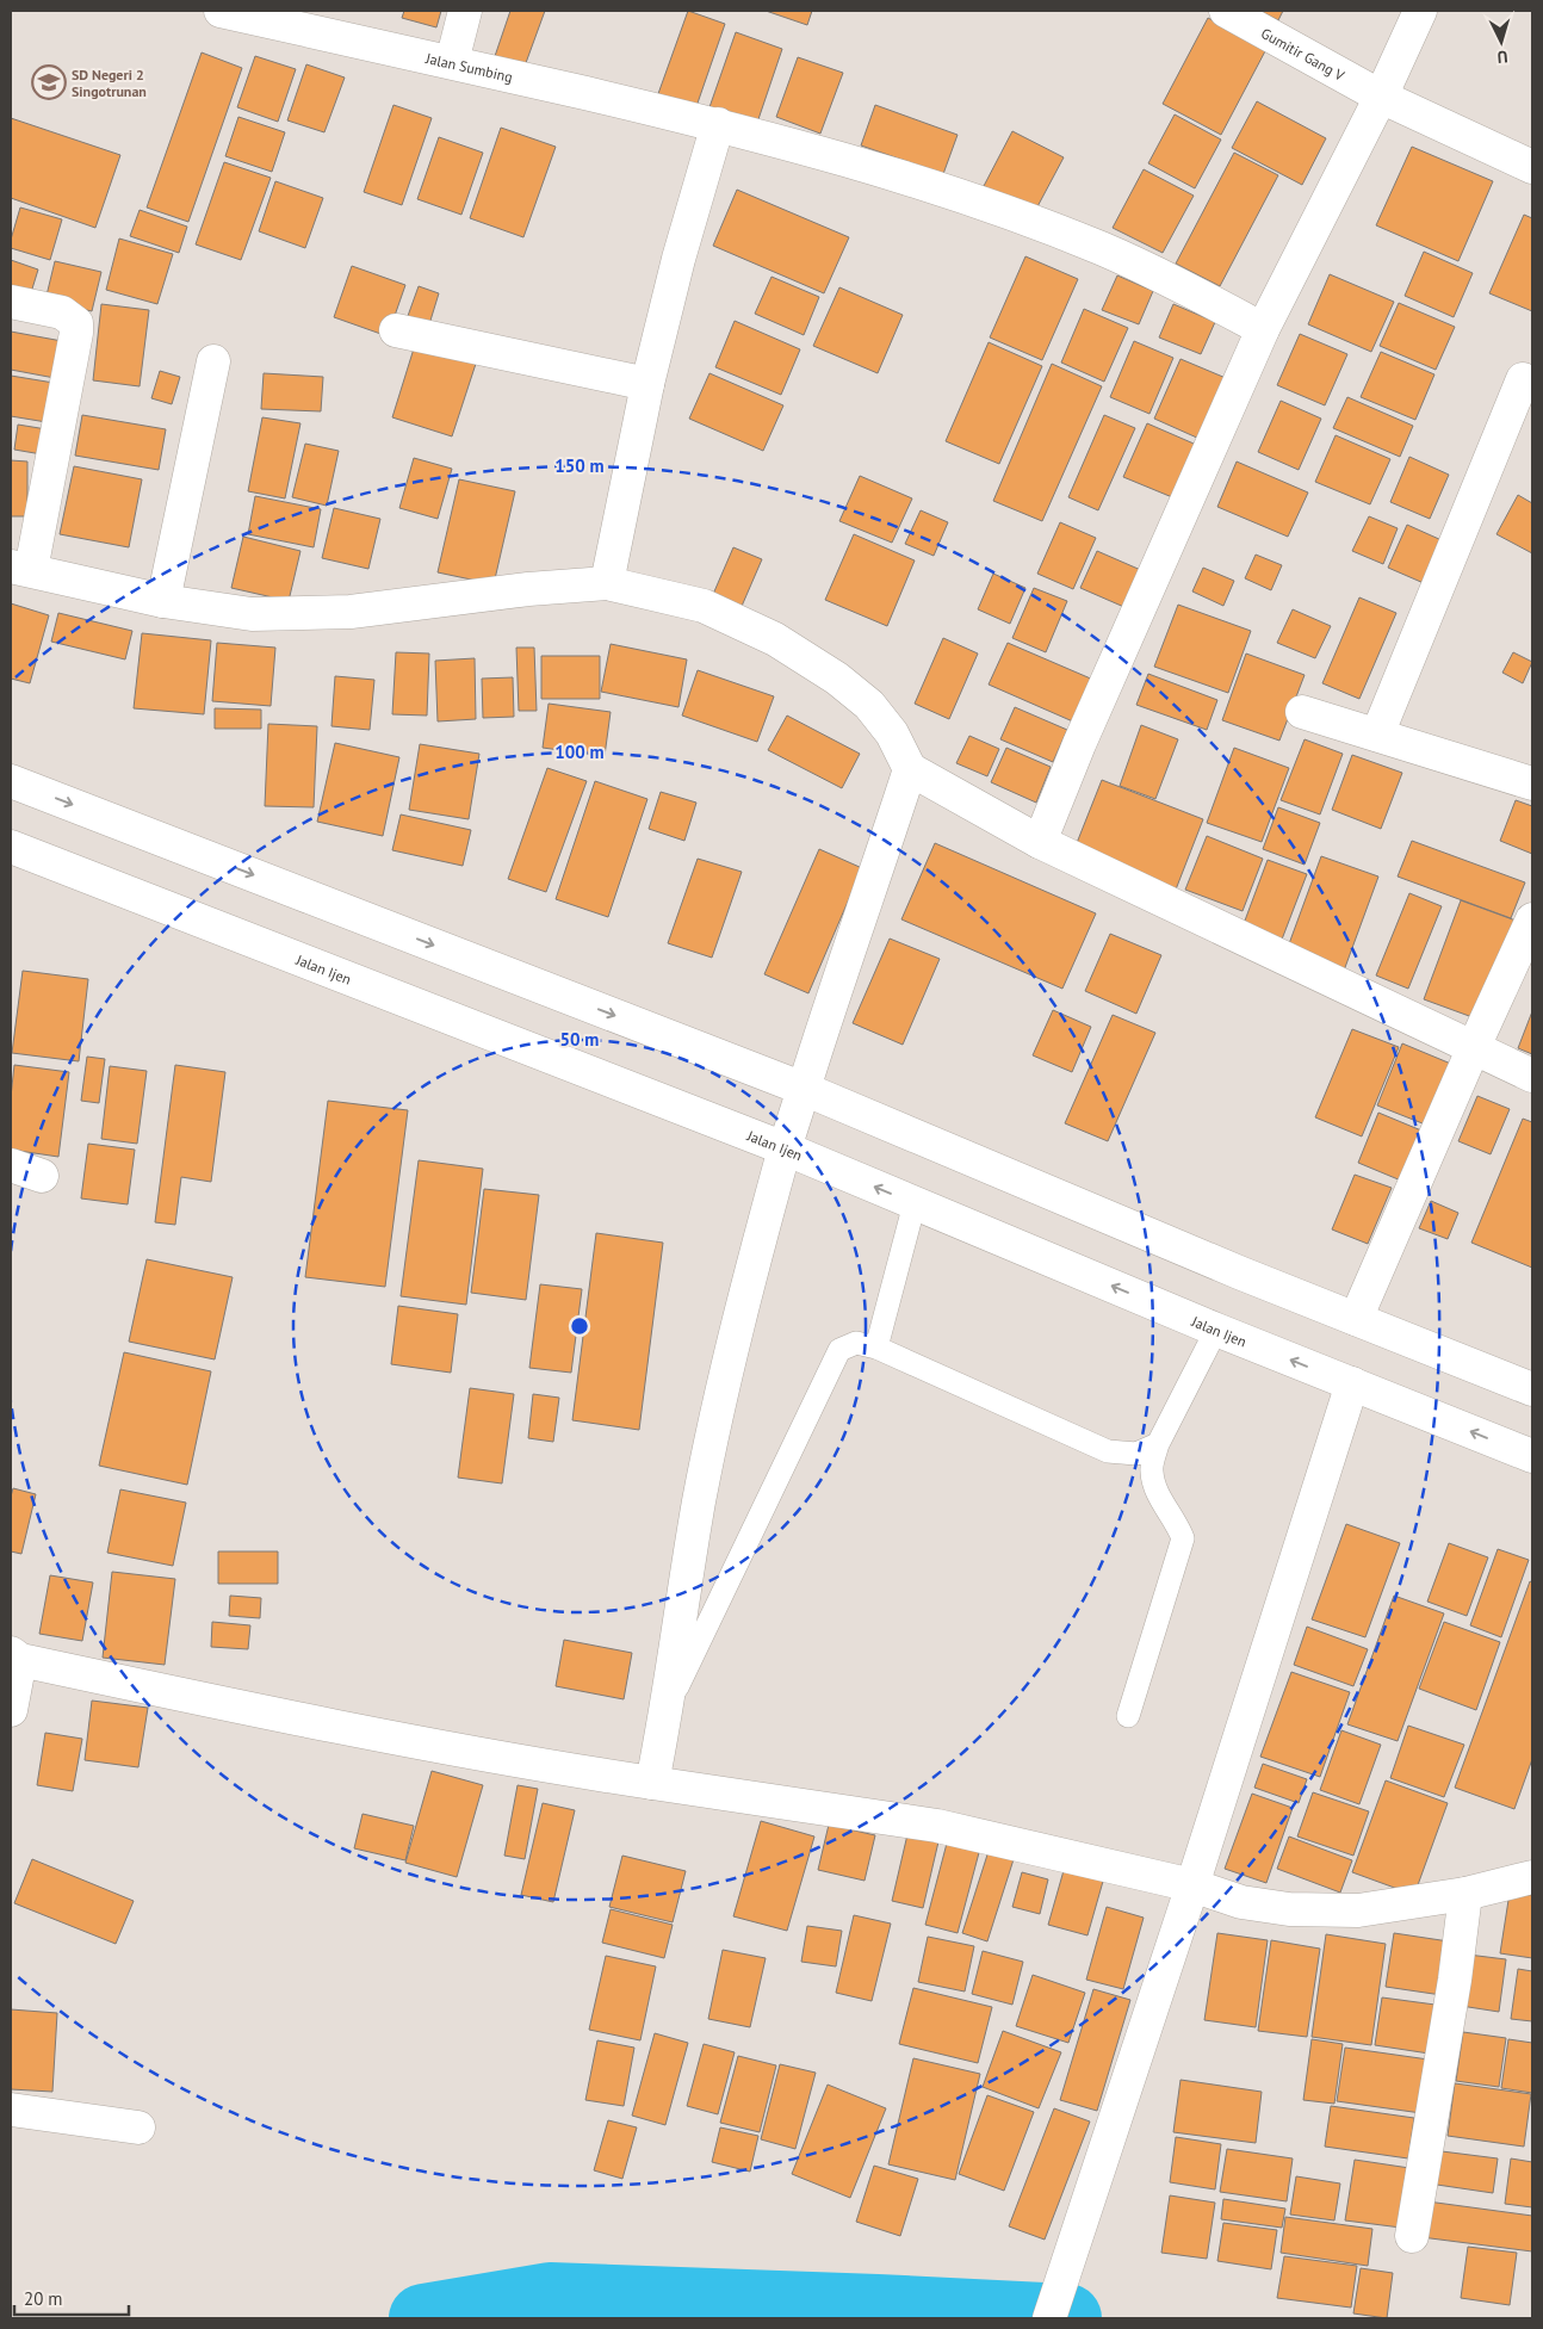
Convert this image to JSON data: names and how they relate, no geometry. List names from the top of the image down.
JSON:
{
  "streets": {
    "street": ["Gumitir Gang V", "Jalan Sumbing", "Jalan Ijen"]
  },
  "places": {
    "school or university": ["SD Negeri 2 Singotrunan"]
  },
  "scale_bar": "20 m",
  "north": "bottom",
  "rings": ["150 m", "100 m", "50 m"]
}
